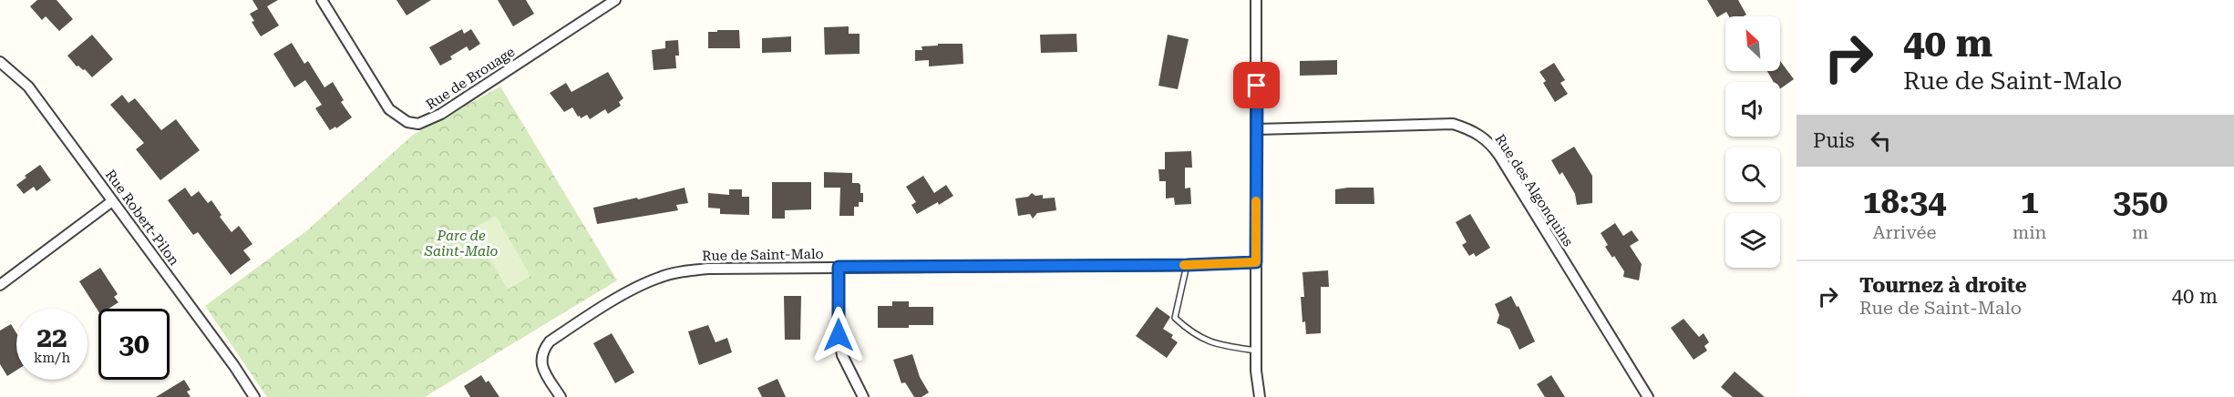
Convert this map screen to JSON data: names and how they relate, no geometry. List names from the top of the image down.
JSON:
{
  "streets": {
    "street": [
      "Rue de Brouage",
      "Rue des Algonquins",
      "Rue Robert-Pilon",
      "Rue de Saint-Malo"
    ]
  },
  "parks": ["Parc de Saint-Malo"],
  "north": "top left",
  "page": {
    "turn": ["40 m", "Rue de Saint-Malo"],
    "then": "Puis",
    "eta": [
      "18:34",
      "Arrivée",
      "1",
      "min",
      "350",
      "m"
    ],
    "list": [
      {
        "name": "Tournez à droite",
        "note": "Rue de Saint-Malo",
        "value": "40 m"
      }
    ],
    "speed": "22 km/h",
    "limit": "30"
  }
}
